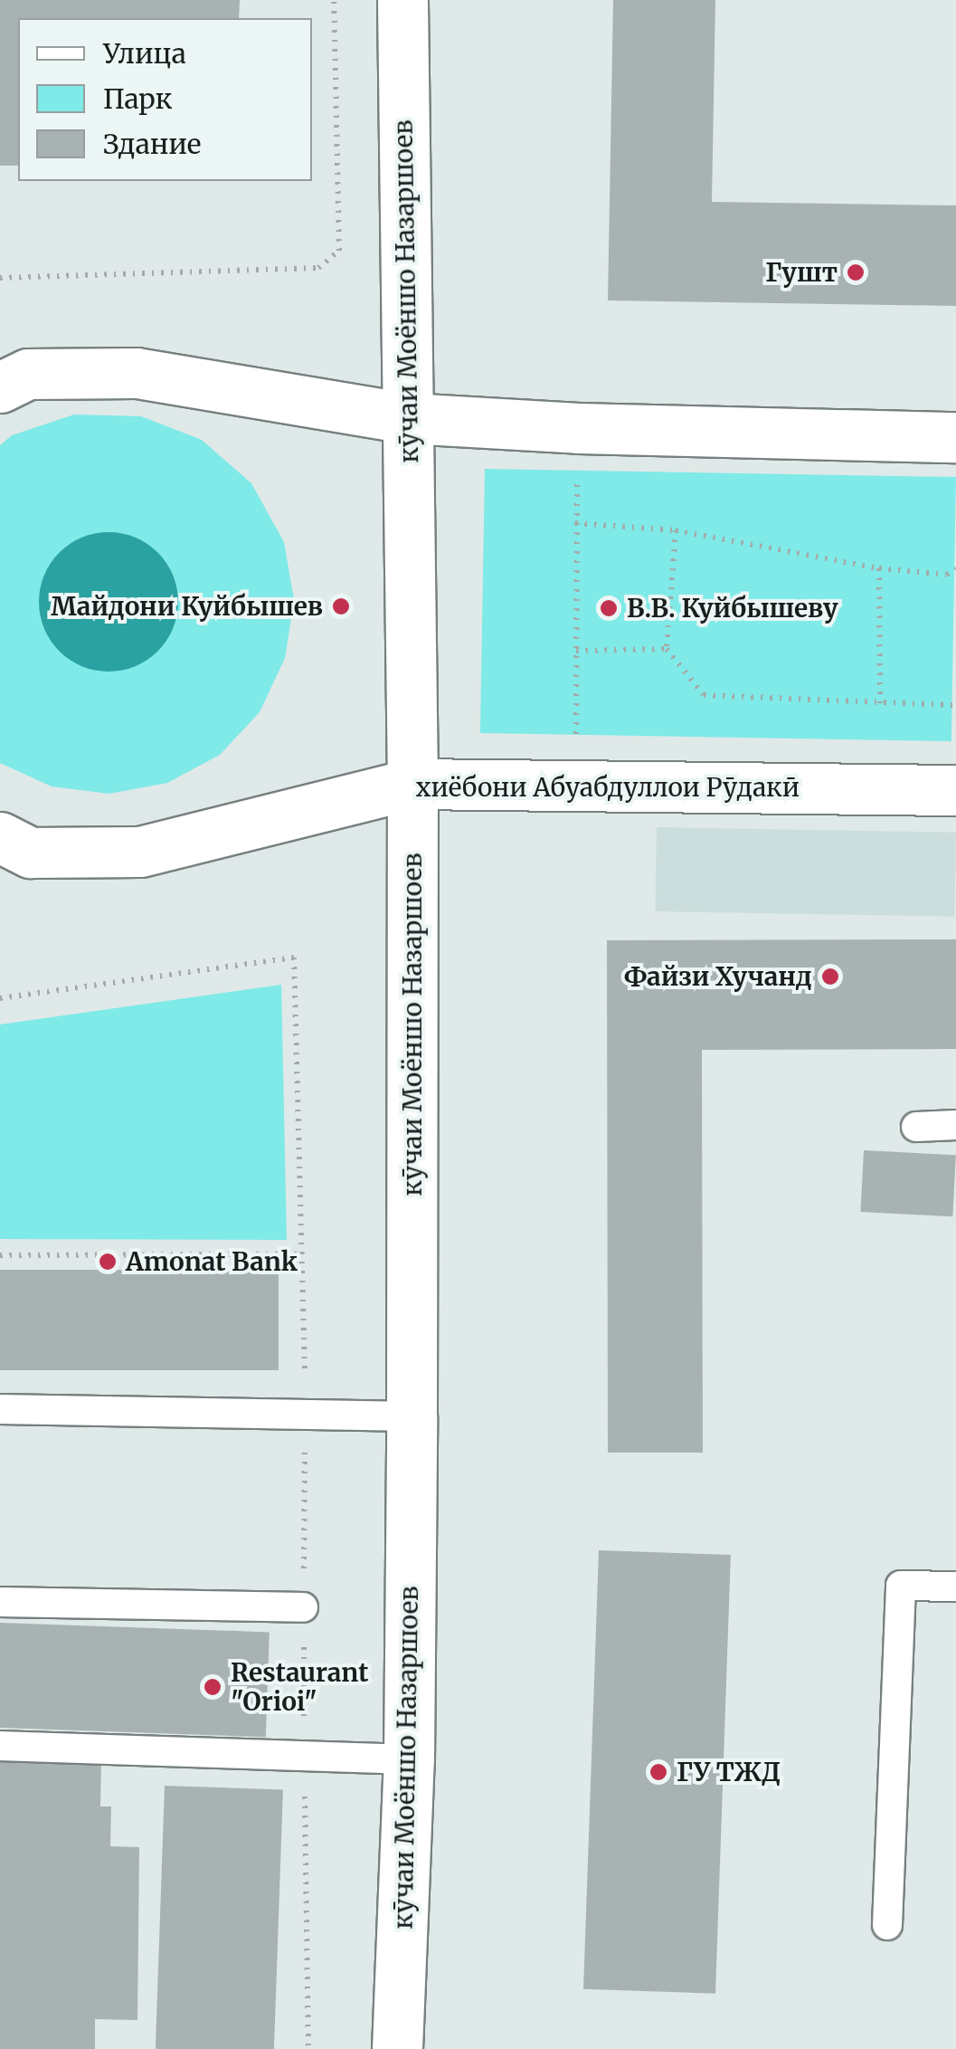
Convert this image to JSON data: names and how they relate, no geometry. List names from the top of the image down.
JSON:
{
  "streets": {
    "street": ["кӯчаи Моёншо Назаршоев", "хиёбони Абуабдуллои Рӯдакӣ"]
  },
  "crossings": [
    ["кӯчаи Моёншо Назаршоев", "хиёбони Абуабдуллои Рӯдакӣ"]
  ],
  "places": [
    "Гушт",
    "Майдони Куйбышев",
    "В.В. Куйбышеву",
    "Файзи Хучанд",
    "Amonat Bank",
    "Restaurant \"Orioi\"",
    "ГУ ТЖД"
  ],
  "legend": ["Улица", "Парк", "Здание"]
}
